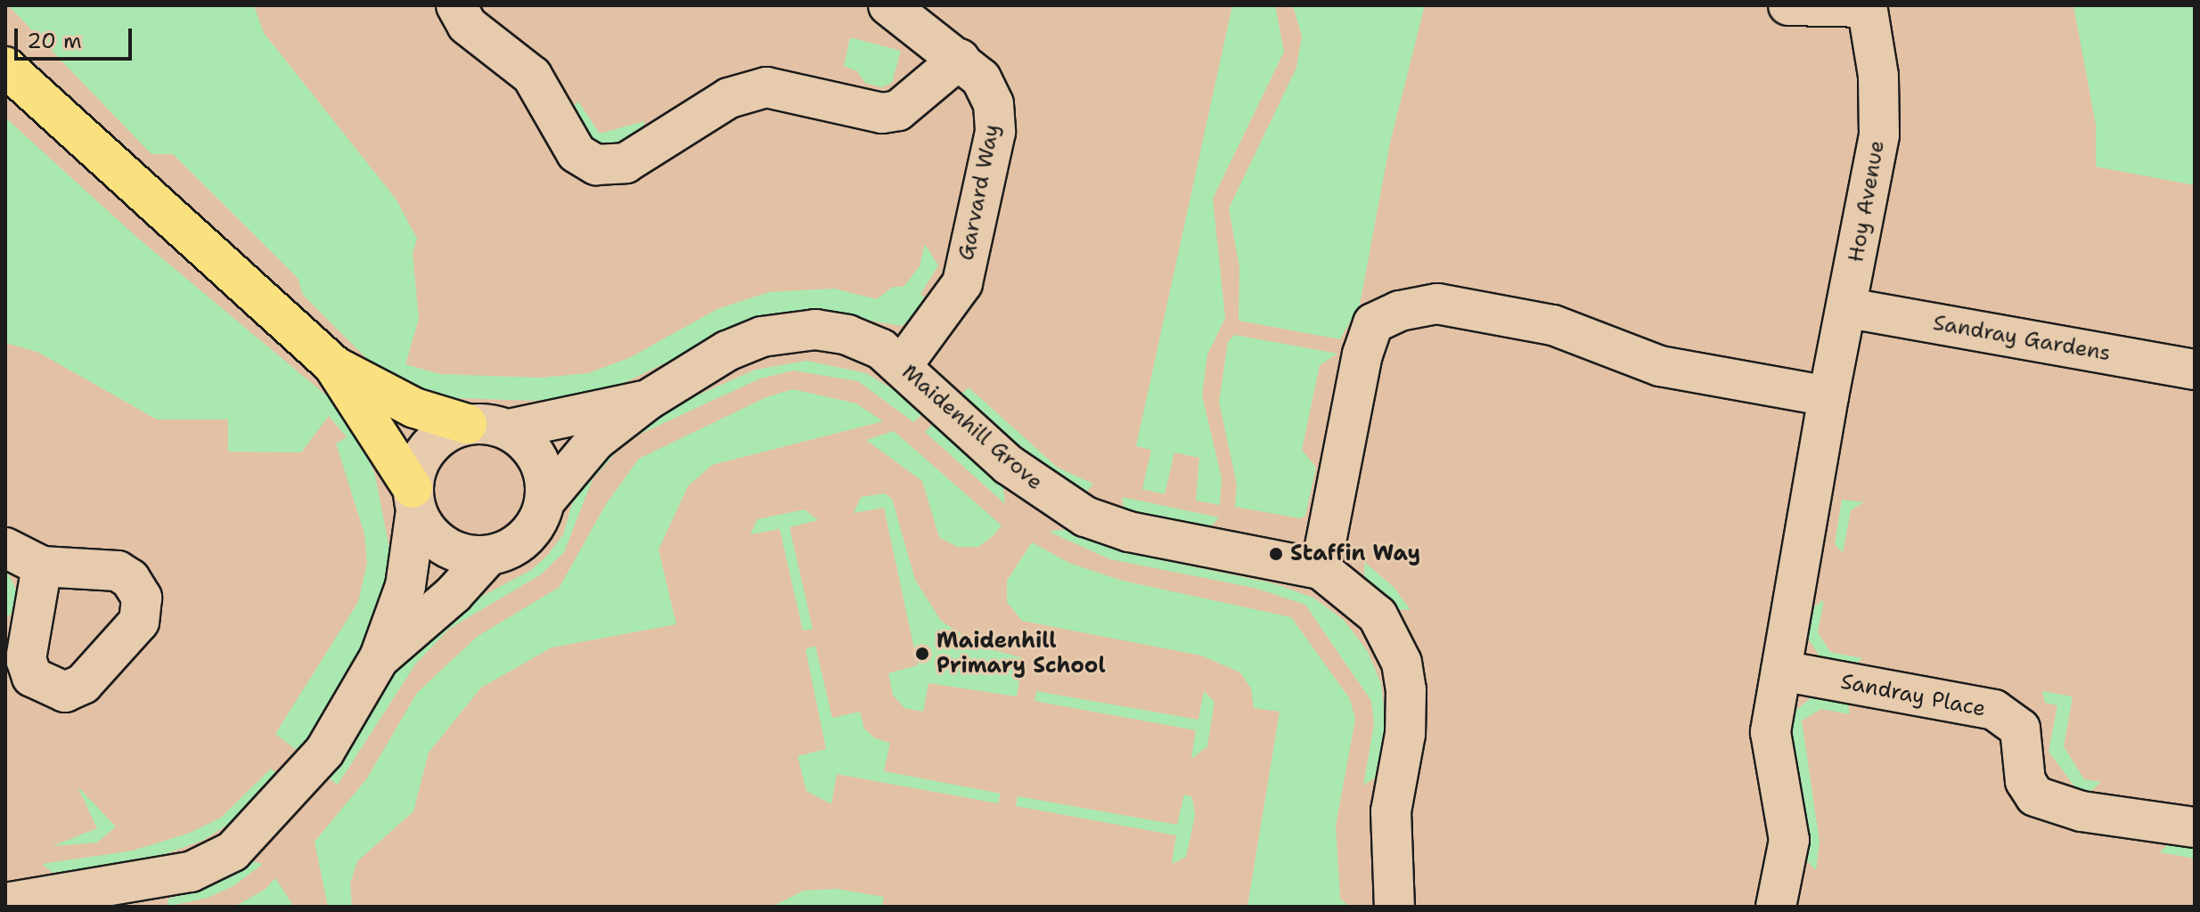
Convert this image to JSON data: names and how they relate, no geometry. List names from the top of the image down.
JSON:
{
  "streets": {
    "street": [
      "Garvard Way",
      "Hoy Avenue",
      "Sandray Gardens",
      "Maidenhill Grove",
      "Sandray Place"
    ]
  },
  "crossings": [
    ["Garvard Way", "Maidenhill Grove"],
    ["Hoy Avenue", "Sandray Gardens"]
  ],
  "places": ["Staffin Way", "Maidenhill Primary School"],
  "scale_bar": "20 m"
}
